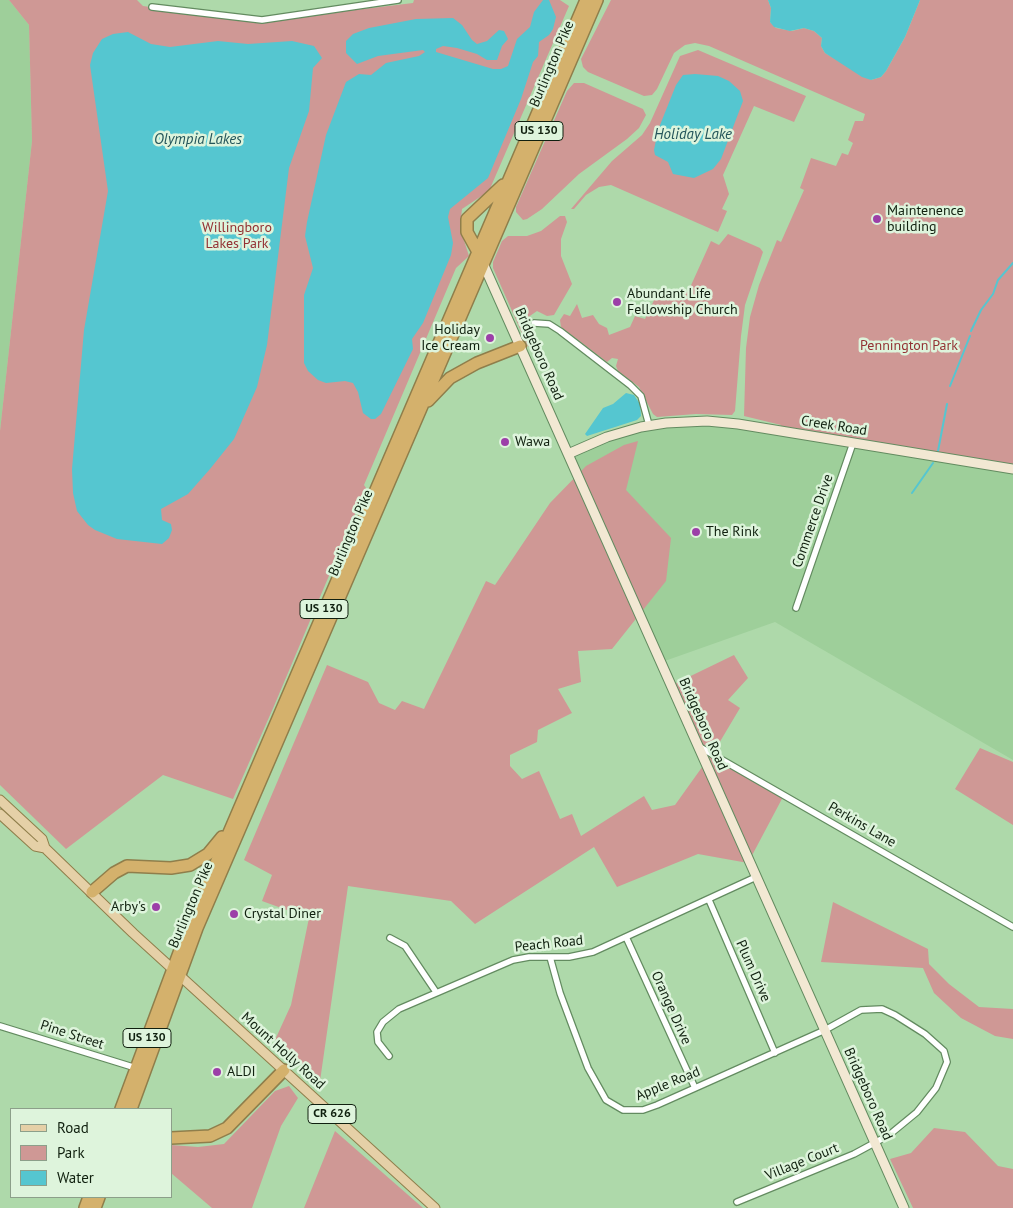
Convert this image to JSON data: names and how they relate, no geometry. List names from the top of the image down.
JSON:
{
  "streets": {
    "highway": ["Burlington Pike", "US 130"],
    "main road": ["Mount Holly Road", "CR 626"],
    "street": [
      "Bridgeboro Road",
      "Creek Road",
      "Commerce Drive",
      "Perkins Lane",
      "Peach Road",
      "Plum Drive",
      "Orange Drive",
      "Pine Street",
      "Apple Road",
      "Village Court"
    ]
  },
  "crossings": [
    ["Burlington Pike", "Bridgeboro Road"],
    ["Burlington Pike", "Pine Street"],
    ["Burlington Pike", "Mount Holly Road"],
    ["Burlington Pike", "CR 626"],
    ["Bridgeboro Road", "Creek Road"],
    ["Bridgeboro Road", "Perkins Lane"],
    ["Bridgeboro Road", "Peach Road"],
    ["Bridgeboro Road", "Apple Road"],
    ["Bridgeboro Road", "Village Court"],
    ["Creek Road", "Commerce Drive"],
    ["Peach Road", "Plum Drive"],
    ["Peach Road", "Orange Drive"],
    ["Peach Road", "Apple Road"],
    ["Plum Drive", "Apple Road"],
    ["Orange Drive", "Apple Road"],
    ["Mount Holly Road", "CR 626"],
    ["Apple Road", "Village Court"]
  ],
  "water": ["Holiday Lake", "Olympia Lakes"],
  "parks": ["Willingboro Lakes Park", "Pennington Park"],
  "places": [
    "Maintenence building",
    "Abundant Life Fellowship Church",
    "Holiday Ice Cream",
    "Wawa",
    "The Rink",
    "Arby's",
    "Crystal Diner",
    "ALDI"
  ],
  "legend": ["Road", "Park", "Water"]
}
